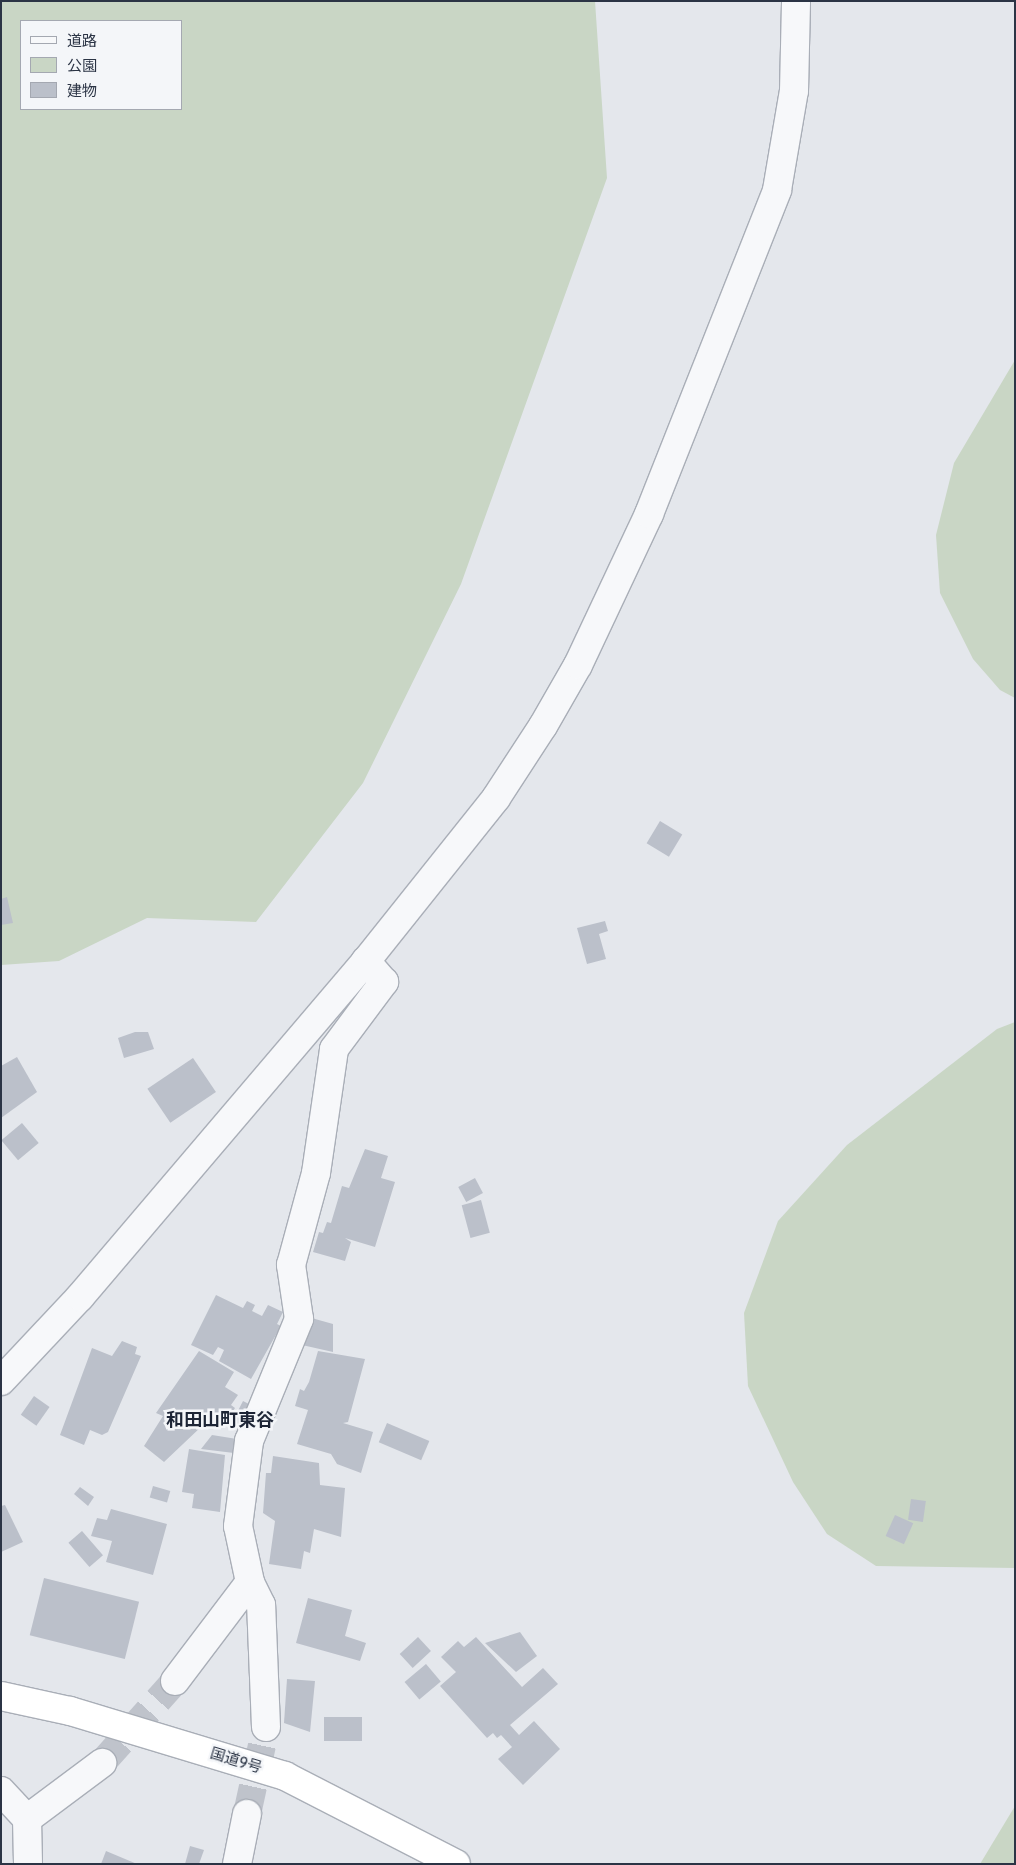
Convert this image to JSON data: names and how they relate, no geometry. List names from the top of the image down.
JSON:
{
  "streets": {
    "highway": ["国道9号"]
  },
  "districts": ["和田山町東谷"],
  "legend": ["道路", "公園", "建物"]
}
